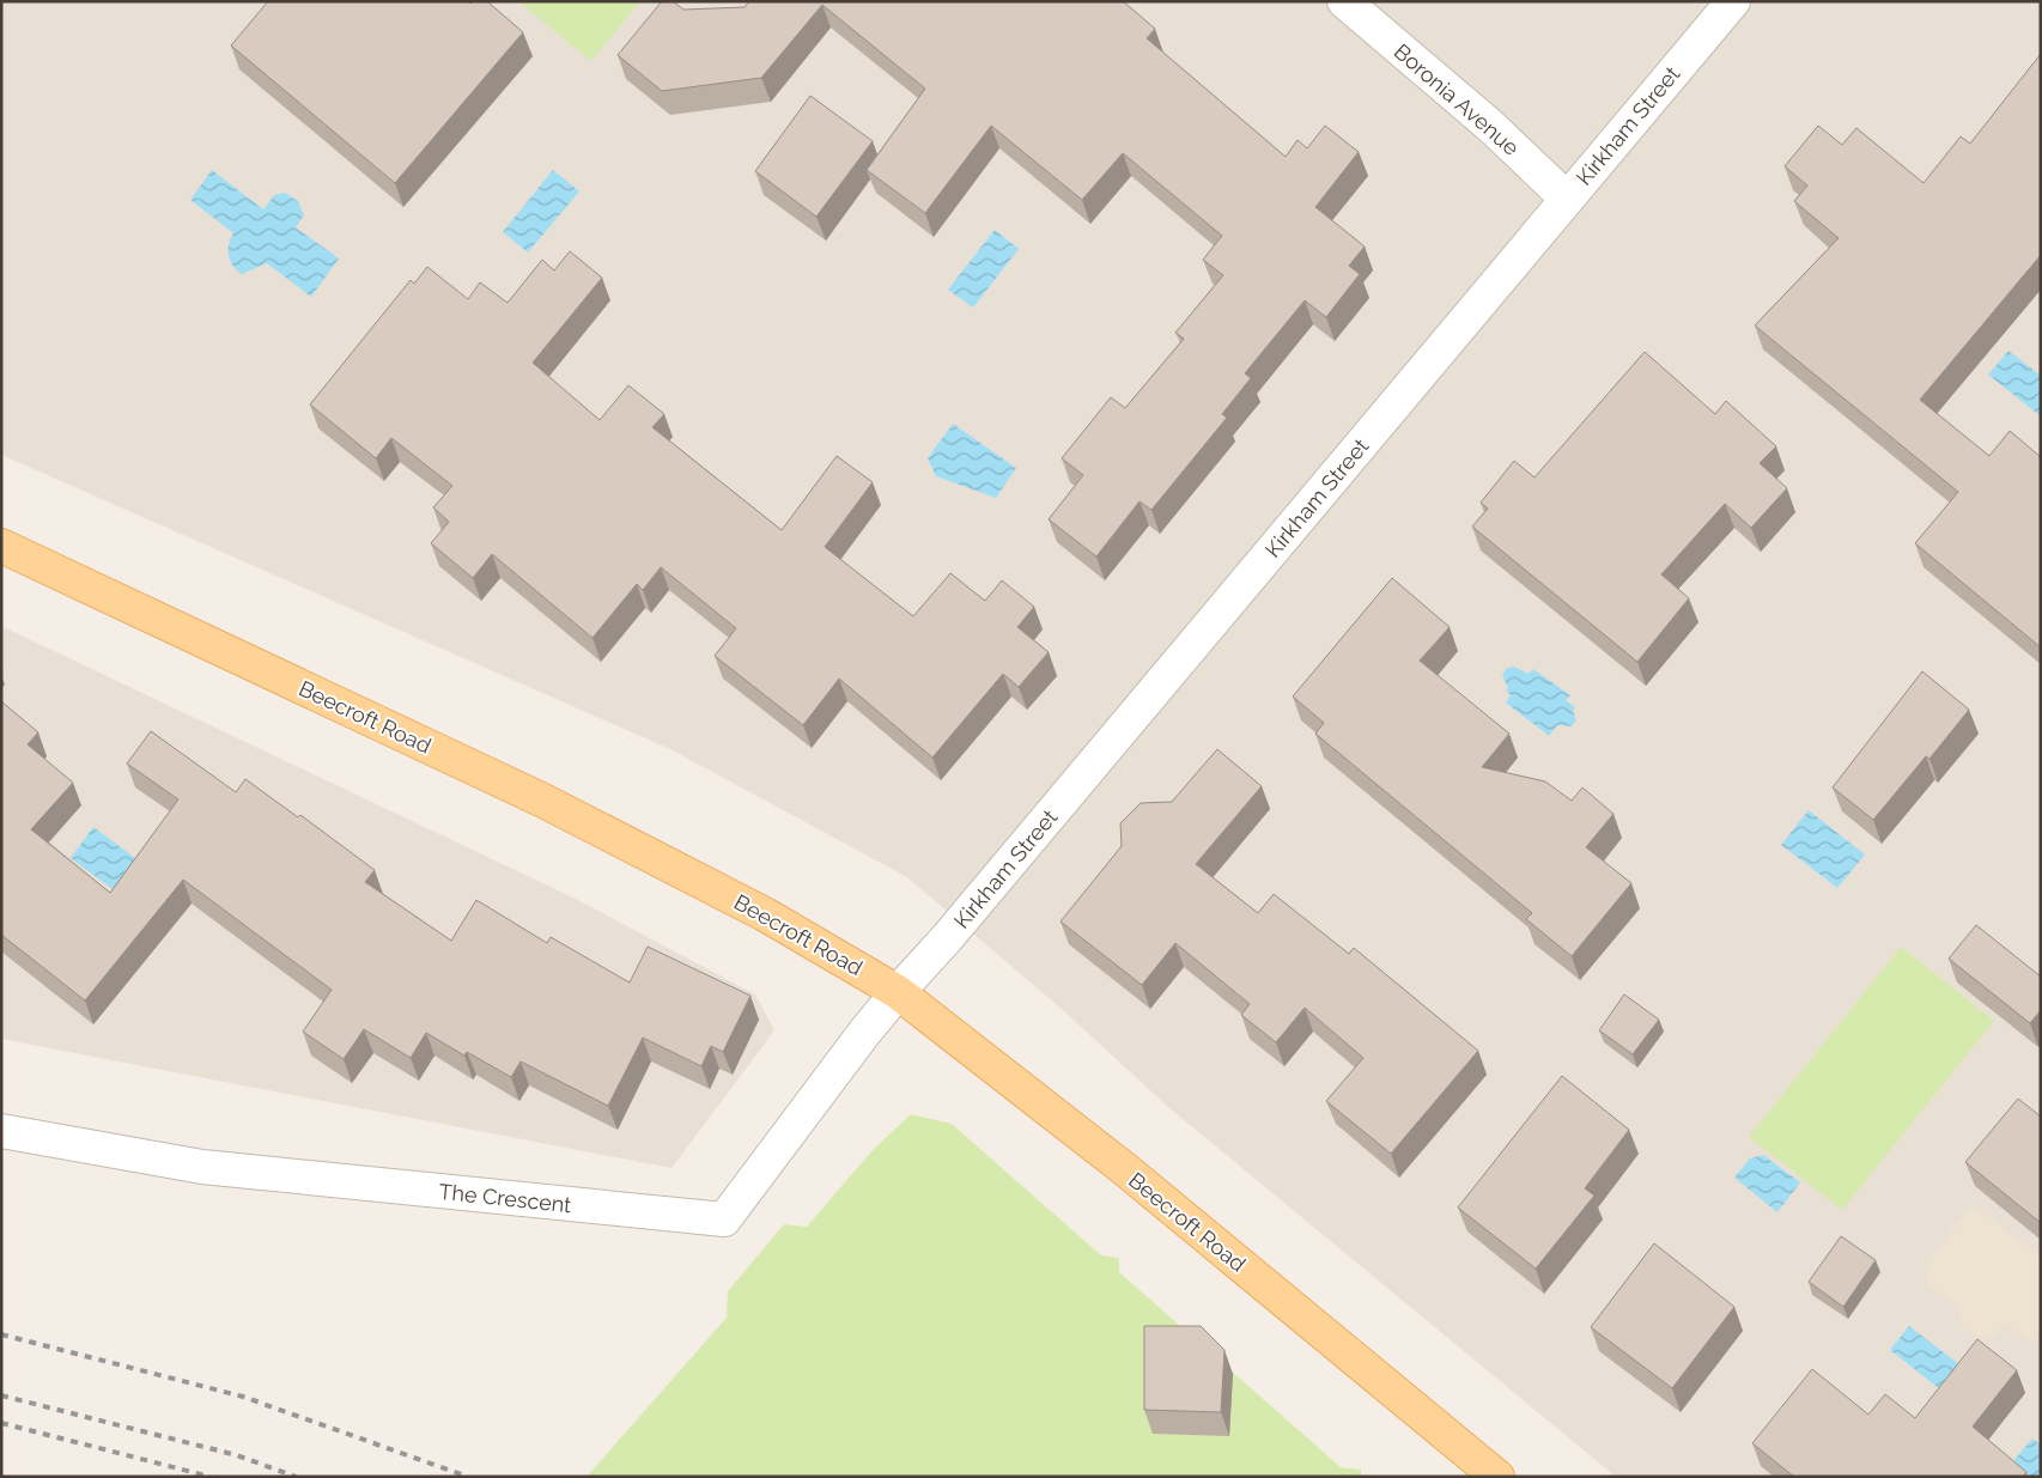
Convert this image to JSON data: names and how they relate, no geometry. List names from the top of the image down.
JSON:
{
  "streets": {
    "main road": ["Beecroft Road"],
    "street": ["Boronia Avenue", "Kirkham Street", "The Crescent"]
  },
  "crossings": [
    ["Boronia Avenue", "Kirkham Street"],
    ["Kirkham Street", "Beecroft Road"],
    ["Kirkham Street", "The Crescent"],
    ["Beecroft Road", "The Crescent"]
  ]
}
